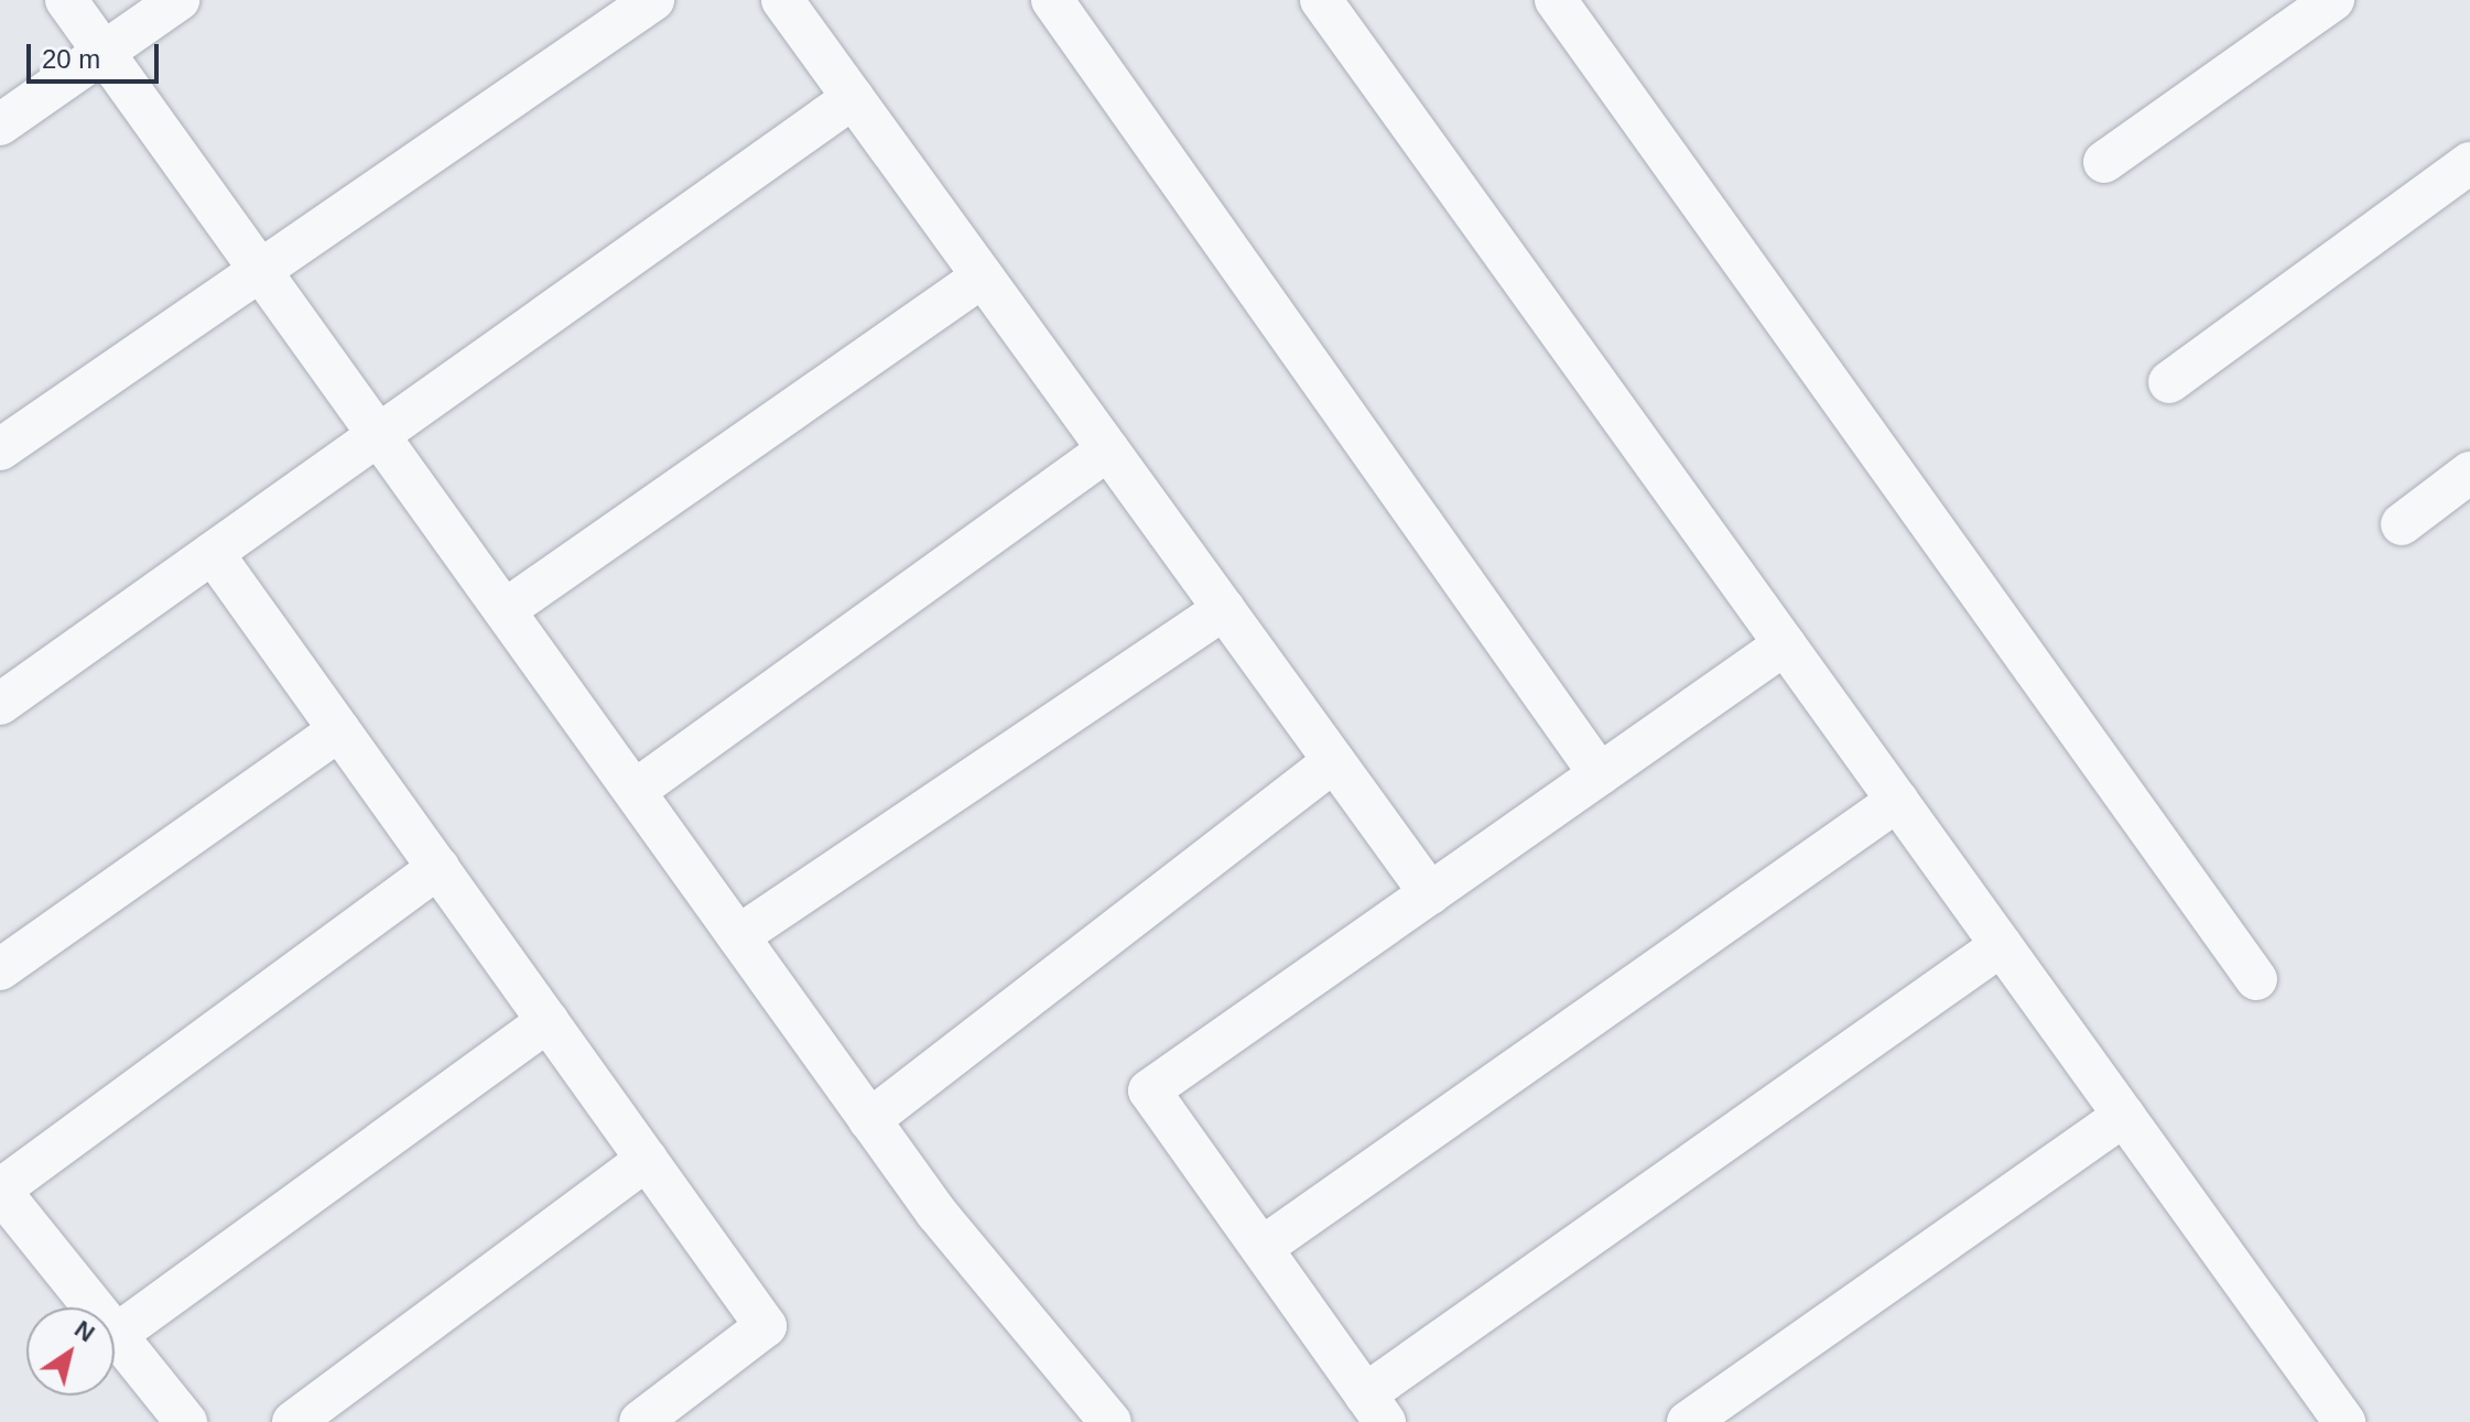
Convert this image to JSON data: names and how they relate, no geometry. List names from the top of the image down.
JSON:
{
  "scale_bar": "20 m",
  "north": "top right"
}
